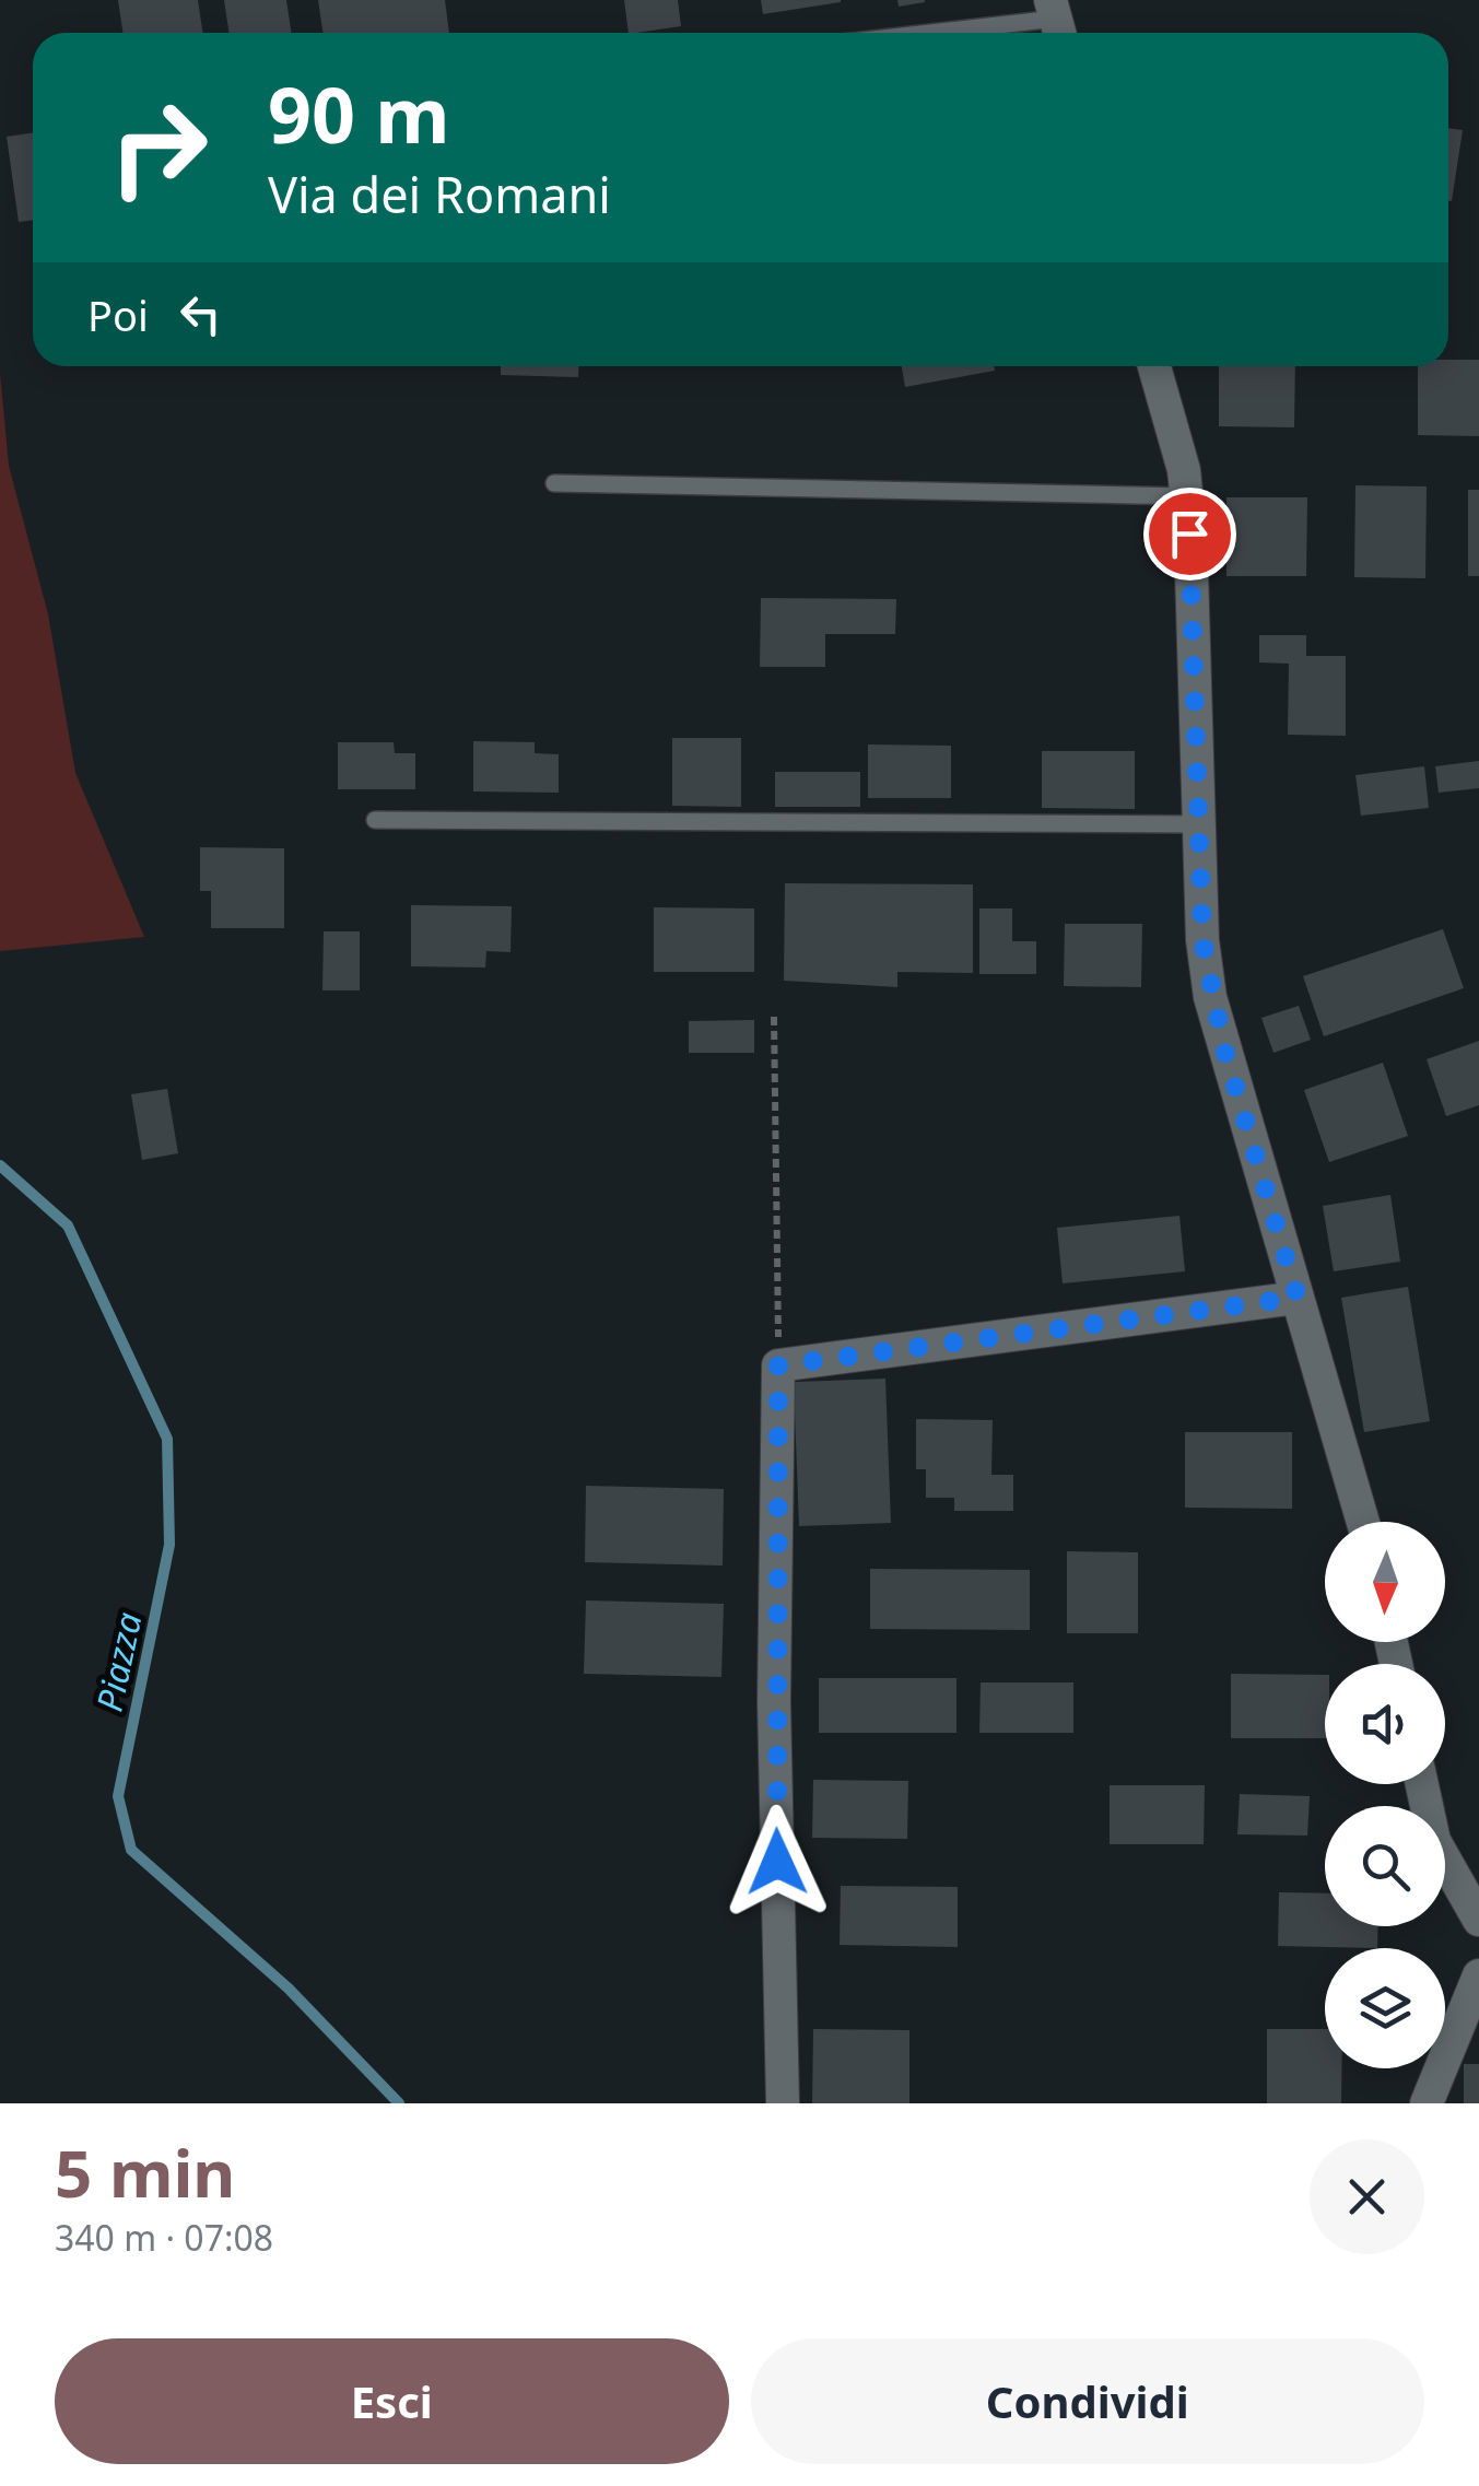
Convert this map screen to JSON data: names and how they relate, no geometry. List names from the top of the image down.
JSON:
{
  "water": ["Piazza"],
  "north": "bottom",
  "page": {
    "turn": ["90 m", "Via dei Romani"],
    "then": "Poi",
    "heading": ["5 min", "340 m · 07:08"],
    "buttons": ["Esci", "Condividi"]
  }
}
